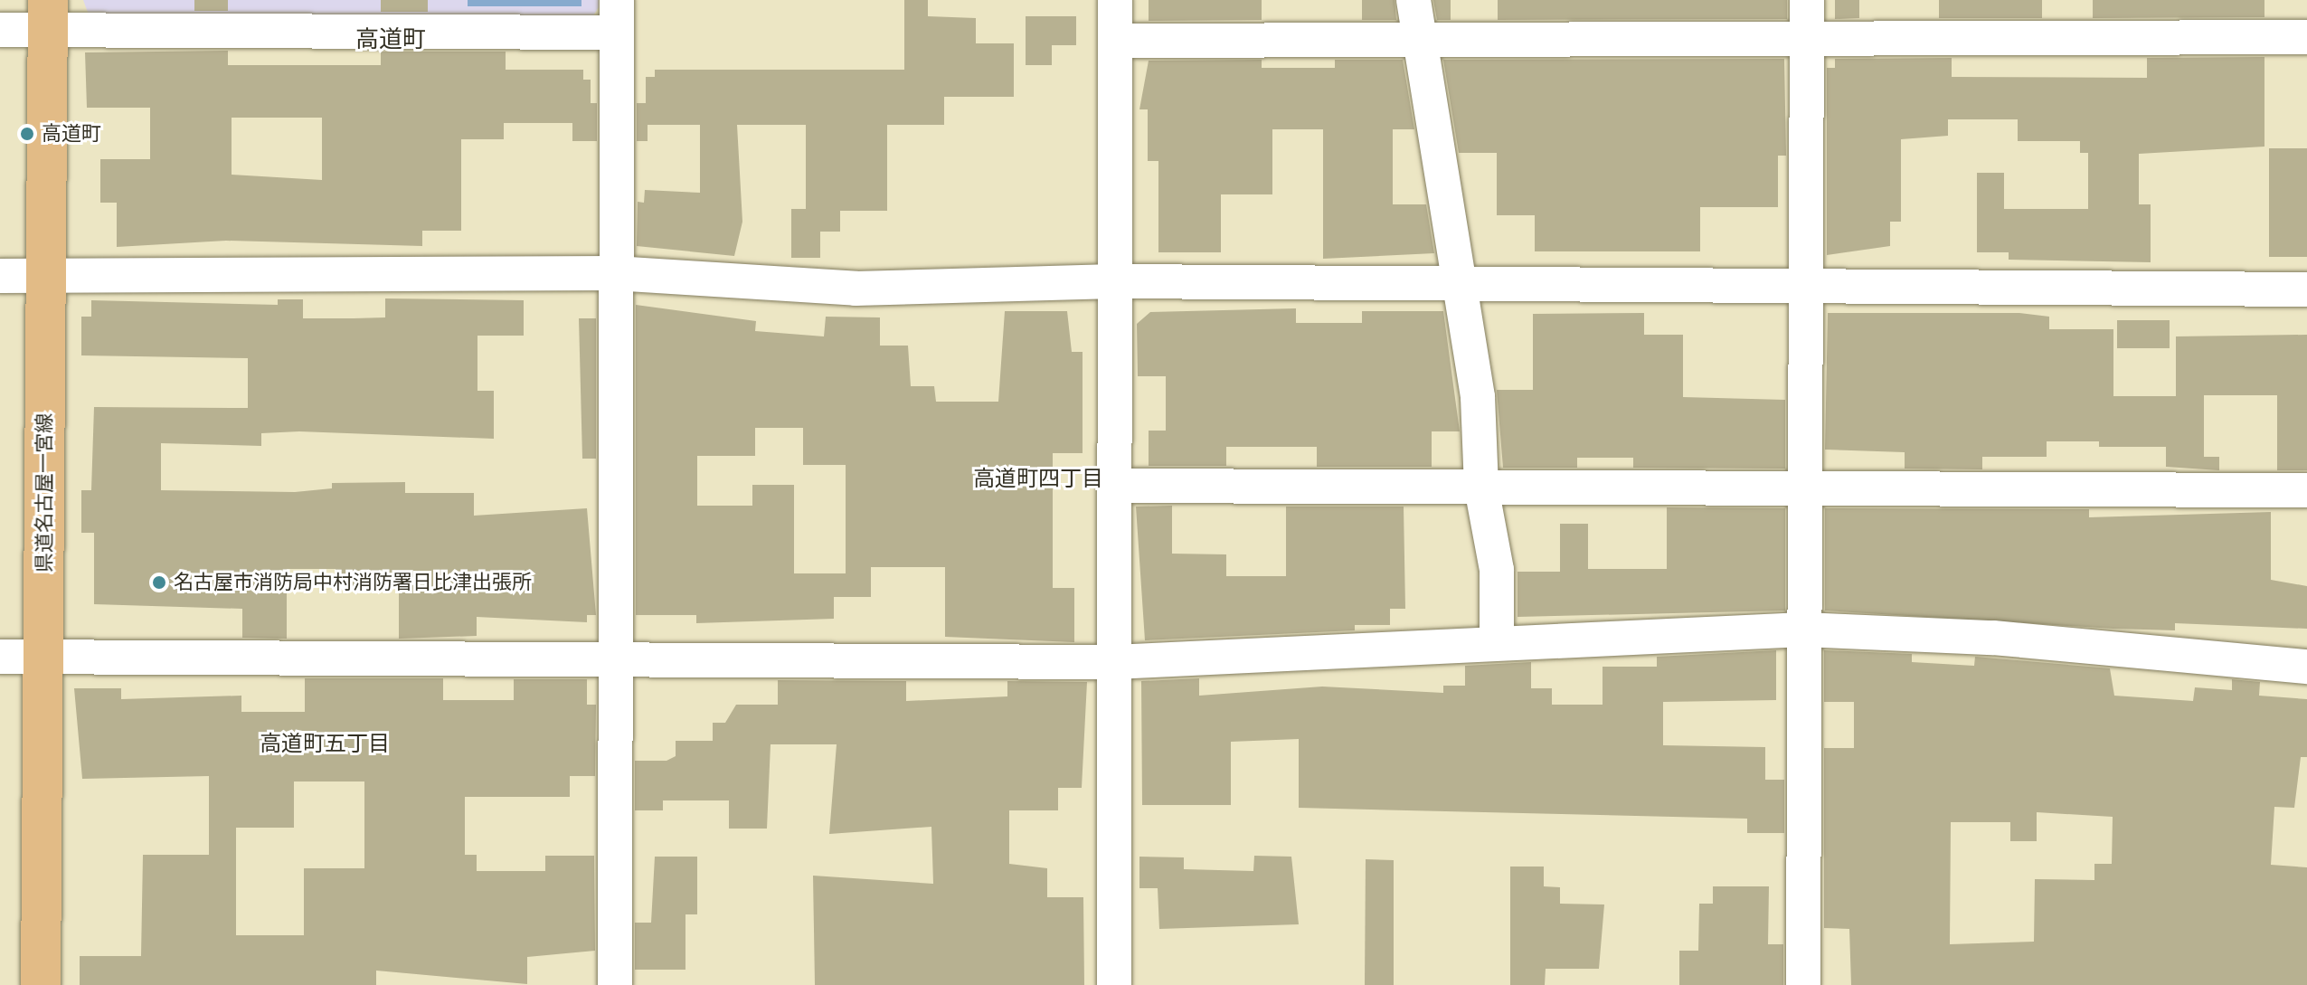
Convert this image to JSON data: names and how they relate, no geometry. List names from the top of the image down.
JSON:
{
  "streets": {
    "main road": ["県道名古屋一宮線"]
  },
  "districts": ["高道町", "高道町四丁目", "高道町五丁目"],
  "places": ["高道町", "名古屋市消防局中村消防署日比津出張所"]
}
